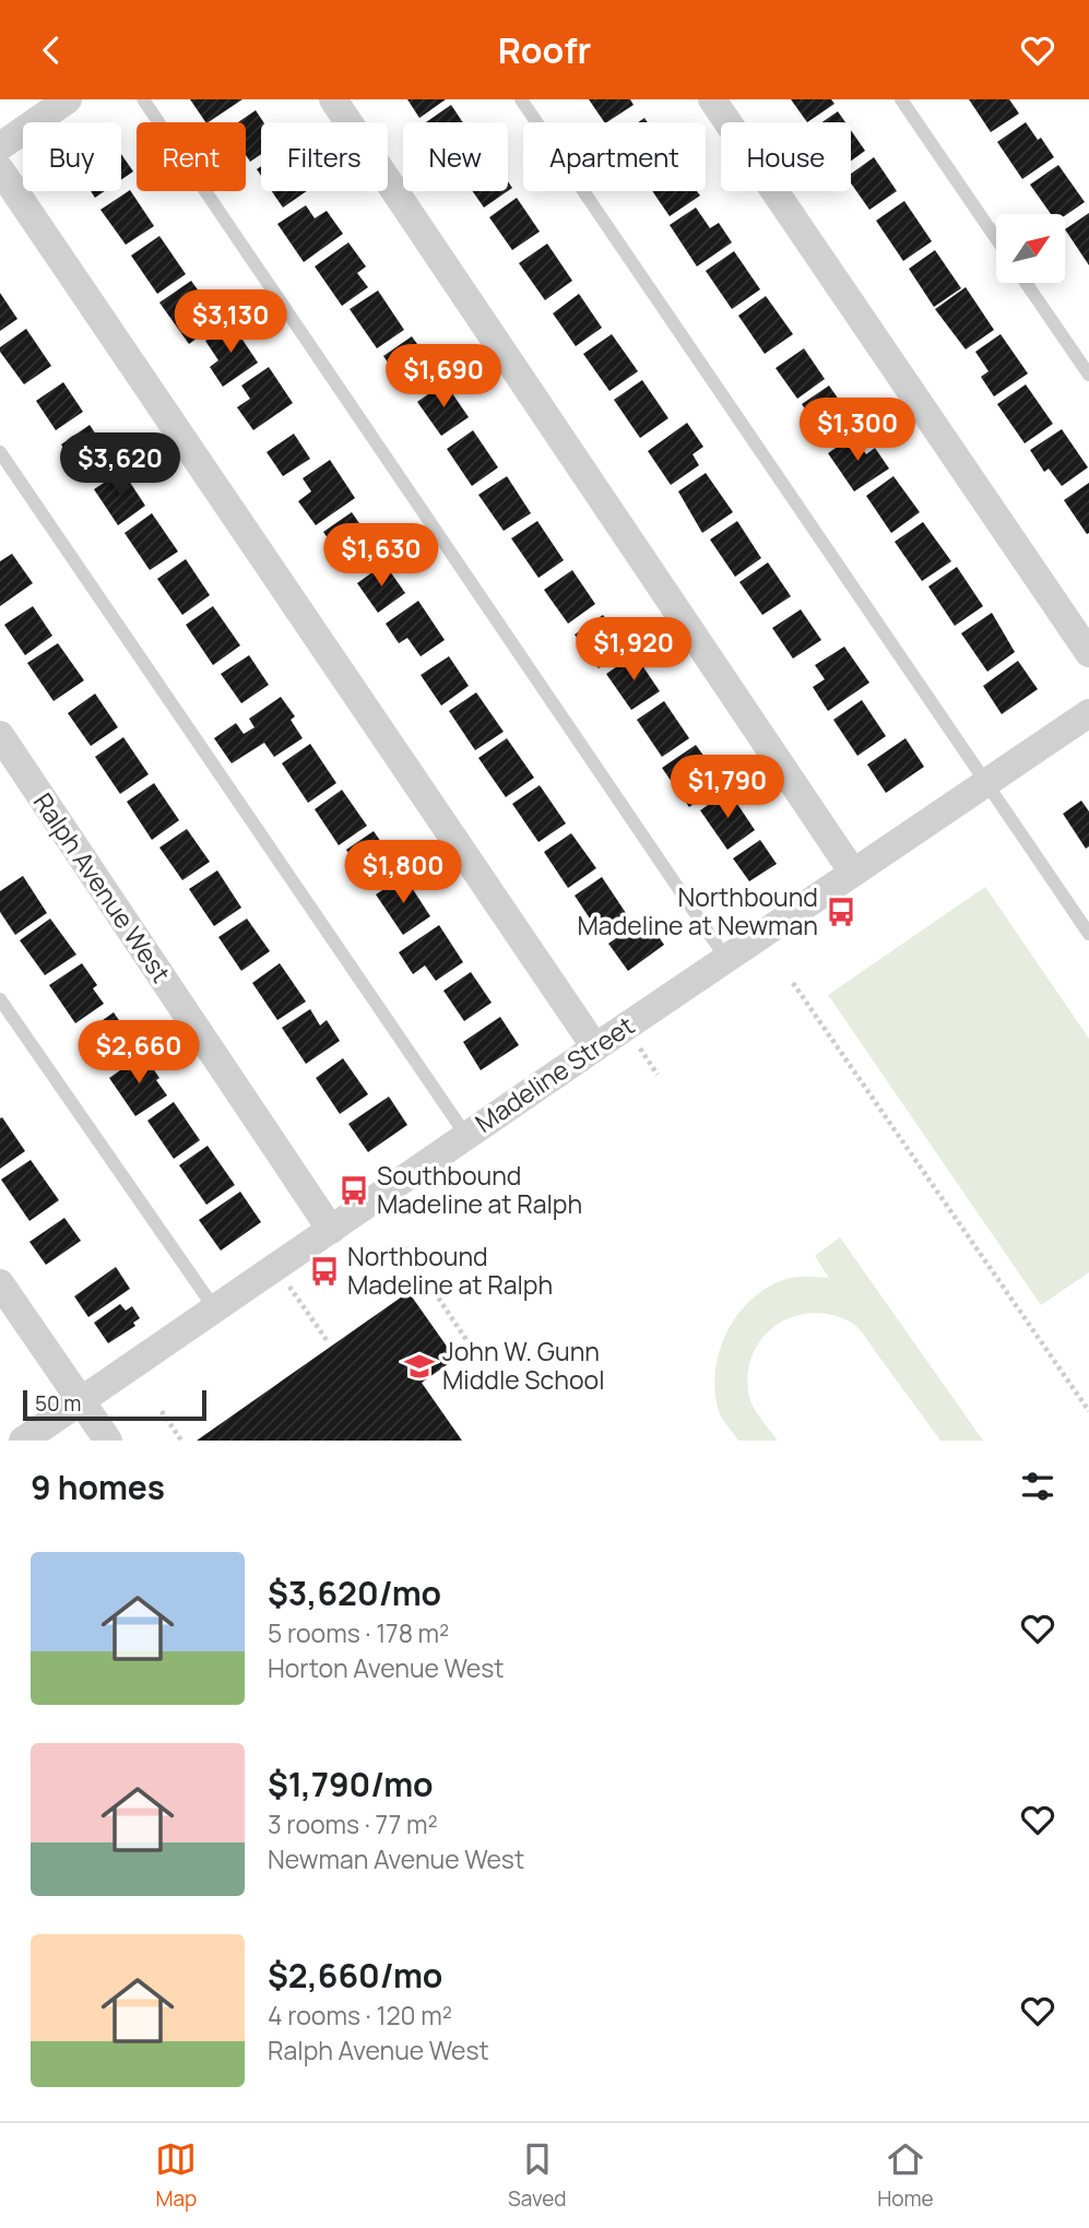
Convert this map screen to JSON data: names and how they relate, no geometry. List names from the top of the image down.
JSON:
{
  "streets": {
    "street": ["Ralph Avenue West", "Madeline Street"]
  },
  "crossings": [
    ["Ralph Avenue West", "Madeline Street"]
  ],
  "places": {
    "bus stop": ["Northbound Madeline at Newman", "Southbound Madeline at Ralph", "Northbound Madeline at Ralph"],
    "school or university": ["John W. Gunn Middle School"]
  },
  "scale_bar": "50 m",
  "north": "top right",
  "page": {
    "header": "Roofr",
    "chip": [
      "Buy",
      "Rent",
      "Filters",
      "New",
      "Apartment",
      "House"
    ],
    "price": [
      "$3,130",
      "$1,690",
      "$1,300",
      "$3,620",
      "$1,630",
      "$1,920",
      "$1,790",
      "$1,800",
      "$2,660"
    ],
    "scale": "50 m",
    "heading": "9 homes",
    "list": [
      {
        "name": "$3,620/mo",
        "note": "5 rooms · 178 m² · Horton Avenue West"
      },
      {
        "name": "$1,790/mo",
        "note": "3 rooms · 77 m² · Newman Avenue West"
      },
      {
        "name": "$2,660/mo",
        "note": "4 rooms · 120 m² · Ralph Avenue West"
      }
    ],
    "tabs": ["Map", "Saved", "Home"]
  }
}
